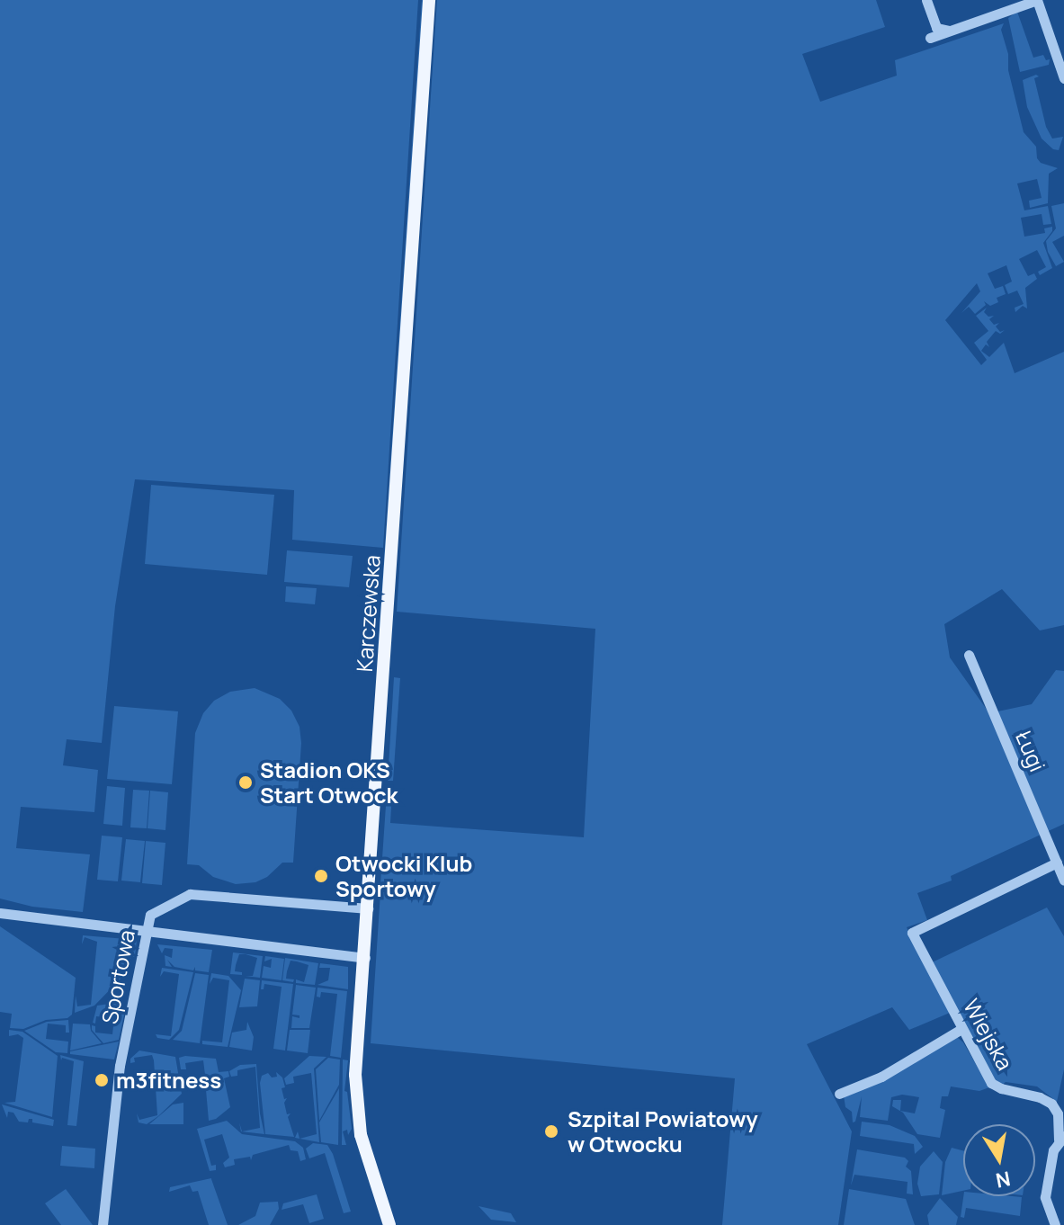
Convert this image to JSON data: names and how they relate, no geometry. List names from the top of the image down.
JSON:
{
  "streets": {
    "main road": ["Karczewska"],
    "street": ["Ługi", "Sportowa", "Wiejska"]
  },
  "crossings": [
    ["Karczewska", "Sportowa"],
    ["Ługi", "Wiejska"]
  ],
  "places": [
    "Stadion OKS Start Otwock",
    "Otwocki Klub Sportowy",
    "m3fitness",
    "Szpital Powiatowy w Otwocku"
  ],
  "north": "bottom"
}
